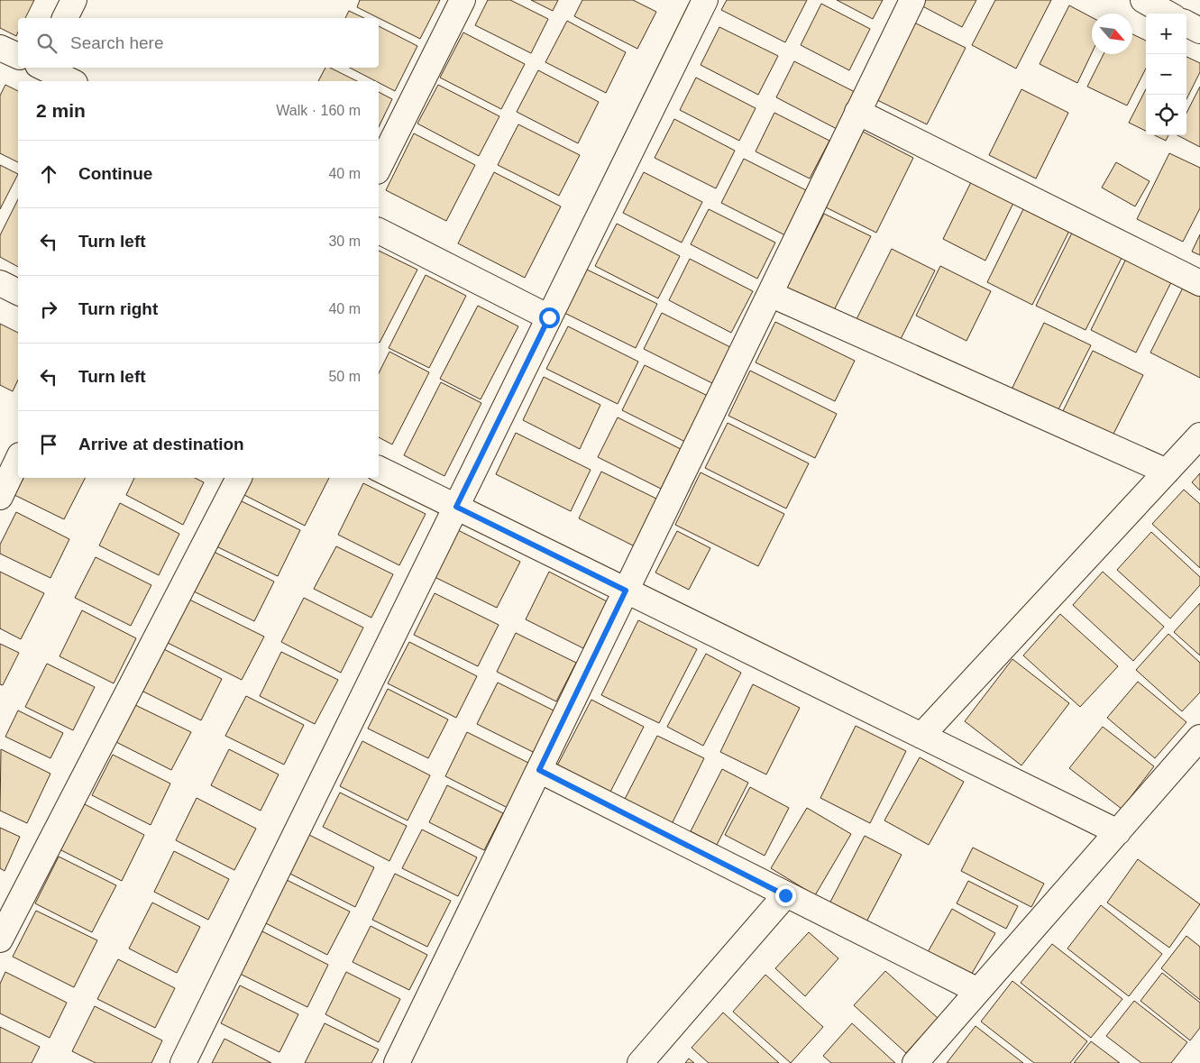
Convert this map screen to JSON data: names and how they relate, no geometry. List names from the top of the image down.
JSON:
{
  "north": "bottom right",
  "page": {
    "map_buttons": ["+", "−"],
    "search": "Search here",
    "heading": ["2 min", "Walk · 160 m"],
    "list": [
      ["Continue", "40 m"],
      ["Turn left", "30 m"],
      ["Turn right", "40 m"],
      ["Turn left", "50 m"],
      "Arrive at destination"
    ]
  }
}
